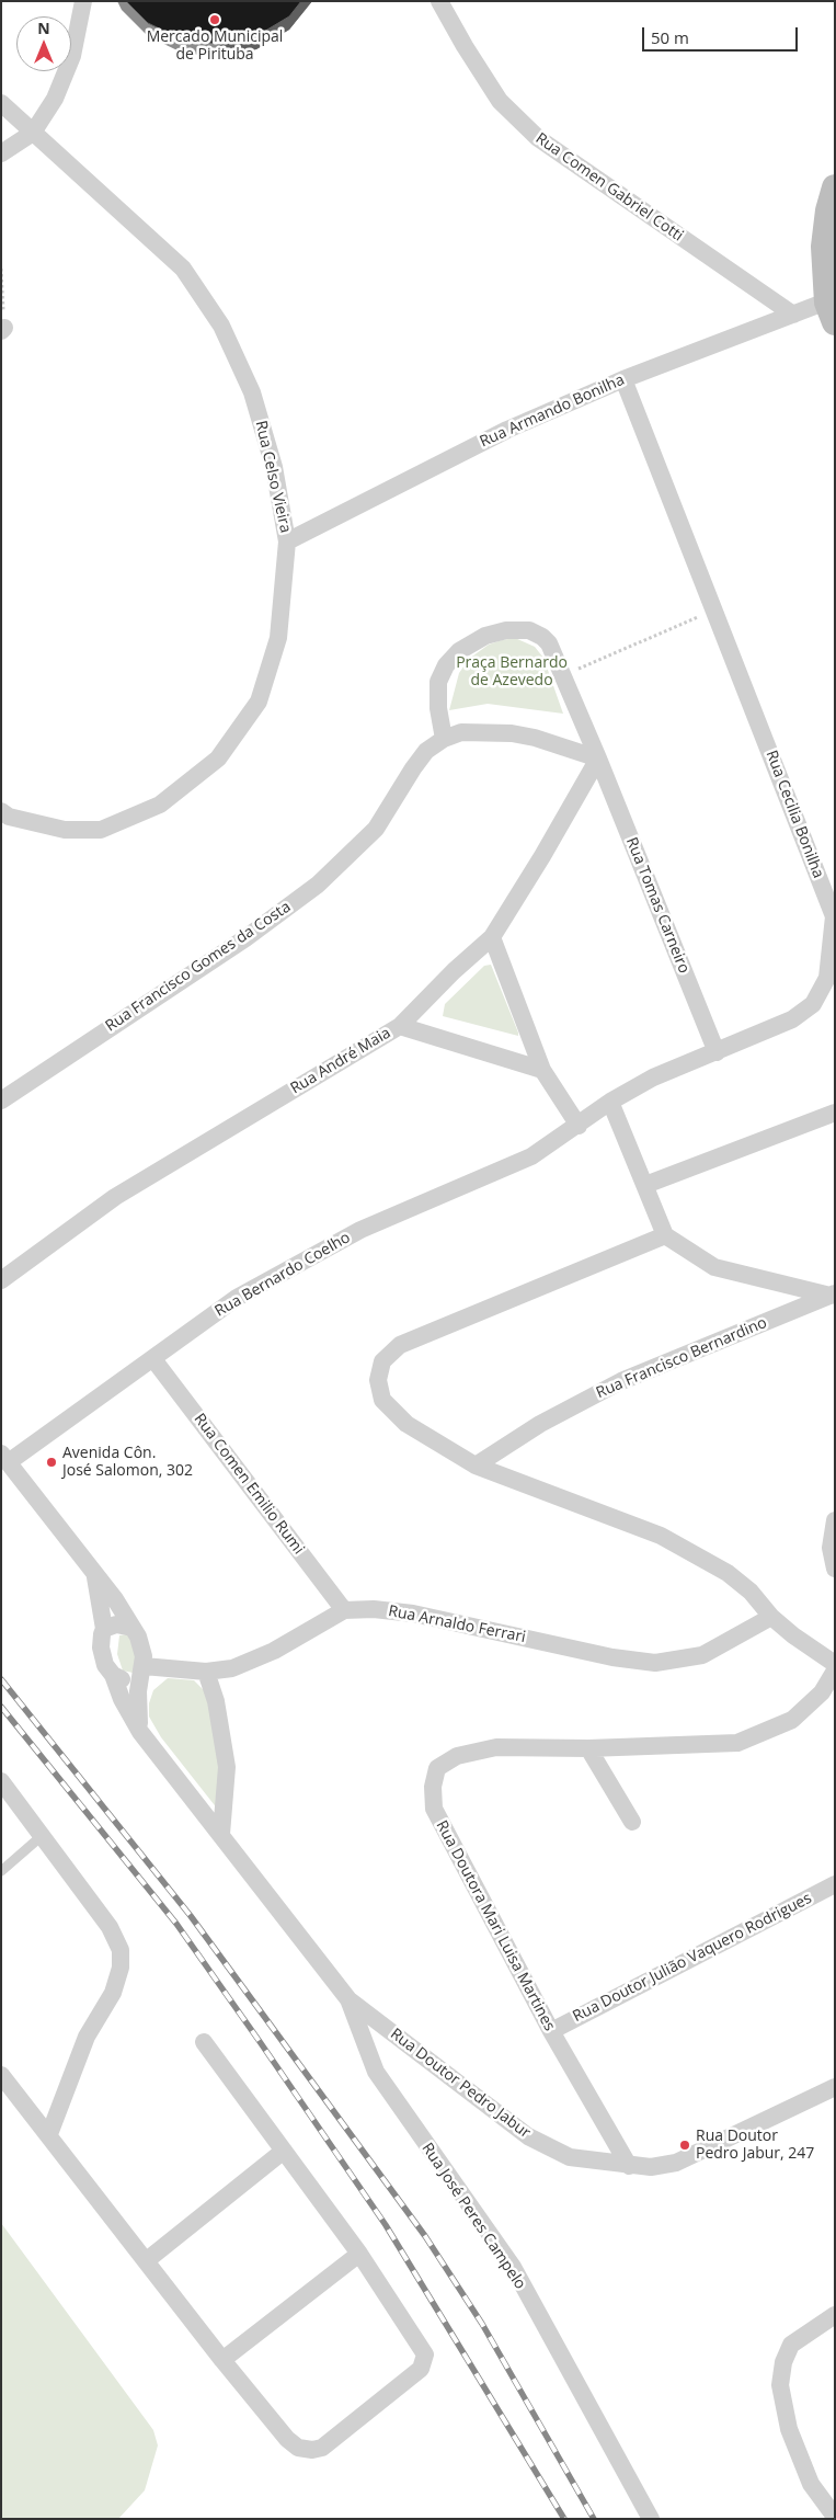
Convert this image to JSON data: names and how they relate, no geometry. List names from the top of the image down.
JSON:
{
  "streets": {
    "street": [
      "Rua Comen Gabriel Cotti",
      "Rua Armando Bonilha",
      "Rua Celso Vieira",
      "Rua Cecilia Bonilha",
      "Rua Tomas Carneiro",
      "Rua Francisco Gomes da Costa",
      "Rua André Maia",
      "Rua Bernardo Coelho",
      "Rua Francisco Bernardino",
      "Rua Comen Emilio Rumi",
      "Rua Arnaldo Ferrari",
      "Rua Doutora Mari Luisa Martines",
      "Rua Doutor Julião Vaquero Rodrigues",
      "Rua Doutor Pedro Jabur",
      "Rua José Peres Campelo"
    ]
  },
  "crossings": [
    ["Rua Comen Gabriel Cotti", "Rua Armando Bonilha"],
    ["Rua Armando Bonilha", "Rua Celso Vieira"],
    ["Rua Armando Bonilha", "Rua Cecilia Bonilha"],
    ["Rua Cecilia Bonilha", "Rua Tomas Carneiro"],
    ["Rua Cecilia Bonilha", "Rua Bernardo Coelho"],
    ["Rua Tomas Carneiro", "Rua Francisco Gomes da Costa"],
    ["Rua Tomas Carneiro", "Rua André Maia"],
    ["Rua Francisco Gomes da Costa", "Rua André Maia"],
    ["Rua Bernardo Coelho", "Rua Comen Emilio Rumi"],
    ["Rua Comen Emilio Rumi", "Rua Arnaldo Ferrari"],
    ["Rua Arnaldo Ferrari", "Rua Doutor Pedro Jabur"],
    ["Rua Doutora Mari Luisa Martines", "Rua Doutor Julião Vaquero Rodrigues"],
    ["Rua Doutora Mari Luisa Martines", "Rua Doutor Pedro Jabur"],
    ["Rua Doutor Pedro Jabur", "Rua José Peres Campelo"]
  ],
  "parks": ["Praça Bernardo de Azevedo"],
  "places": ["Mercado Municipal de Pirituba", "Avenida Côn. José Salomon, 302", "Rua Doutor Pedro Jabur, 247"],
  "scale_bar": "50 m",
  "north": "top"
}
